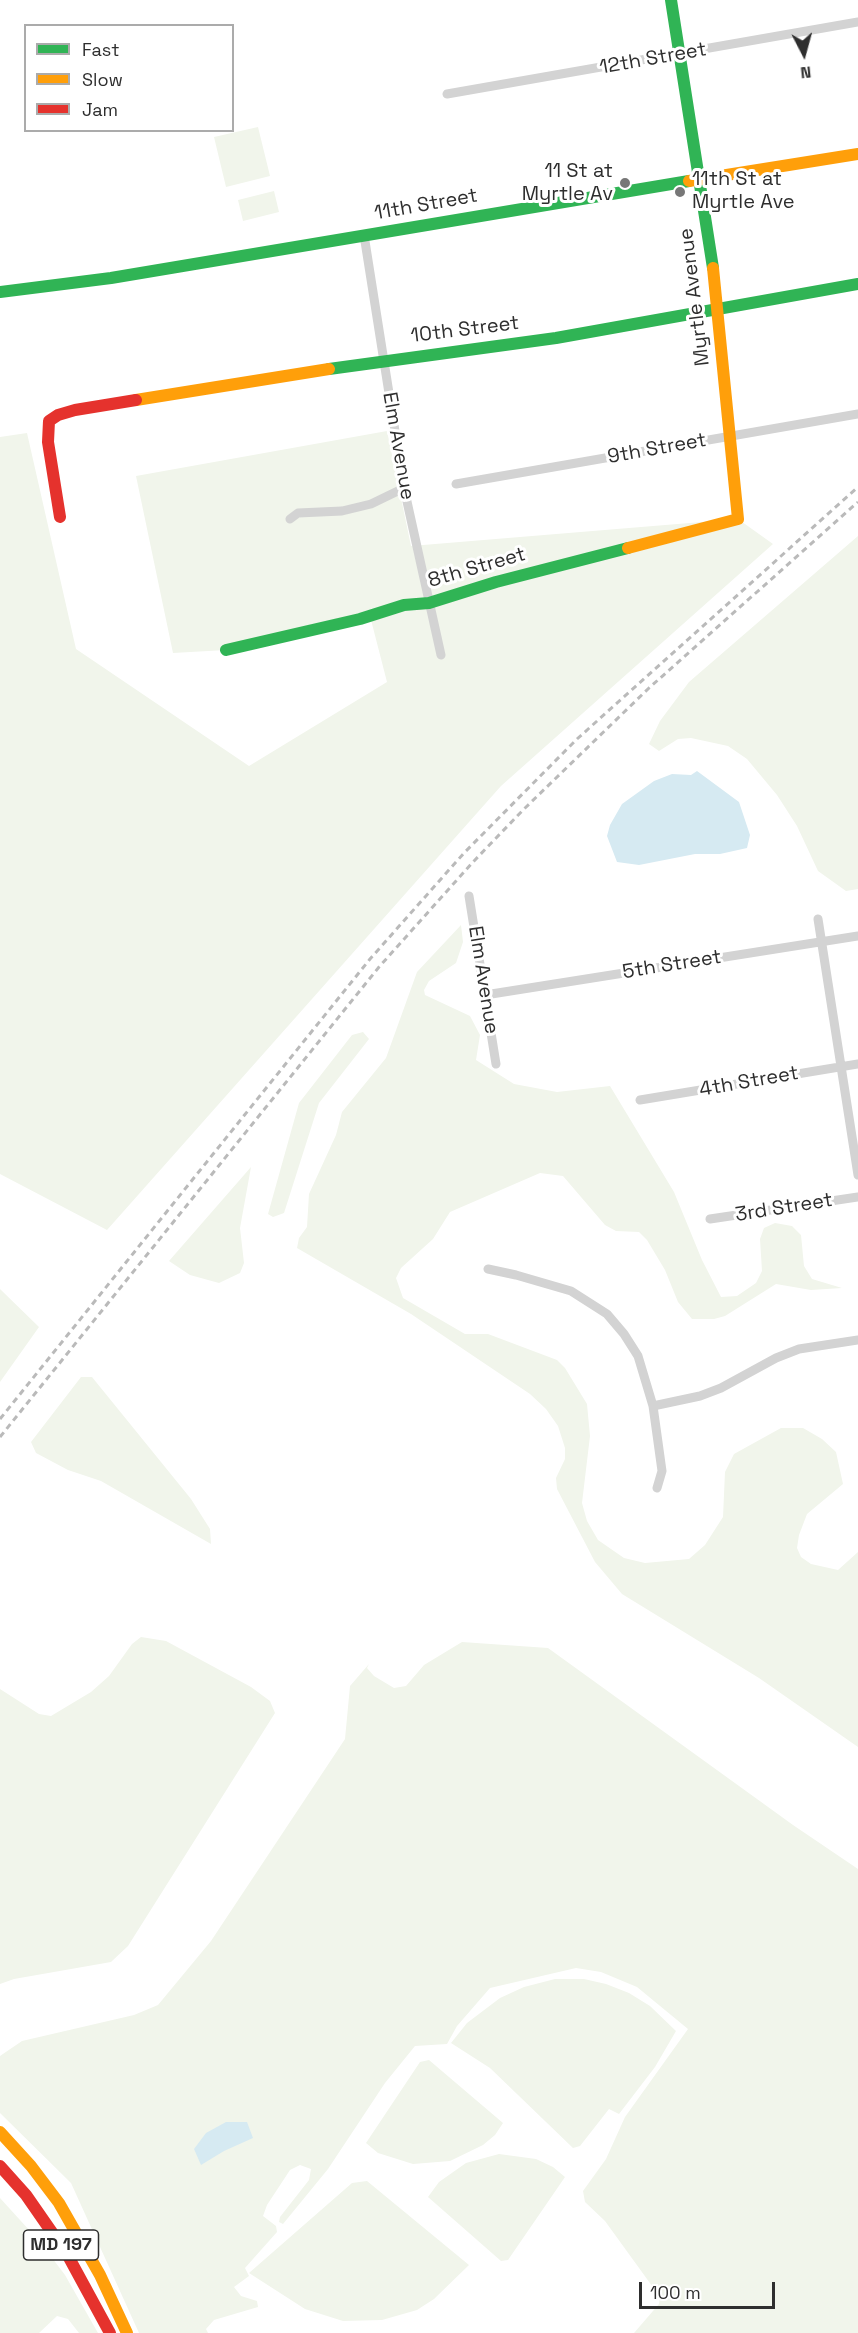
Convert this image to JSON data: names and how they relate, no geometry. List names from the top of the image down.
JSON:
{
  "streets": {
    "street": [
      "12th Street",
      "11th Street",
      "Myrtle Avenue",
      "10th Street",
      "Elm Avenue",
      "9th Street",
      "8th Street",
      "5th Street",
      "4th Street",
      "3rd Street",
      "MD 197"
    ]
  },
  "crossings": [
    ["12th Street", "Myrtle Avenue"],
    ["11th Street", "Myrtle Avenue"],
    ["11th Street", "Elm Avenue"],
    ["Myrtle Avenue", "10th Street"],
    ["Myrtle Avenue", "9th Street"],
    ["Myrtle Avenue", "8th Street"],
    ["10th Street", "Elm Avenue"],
    ["Elm Avenue", "8th Street"],
    ["Elm Avenue", "5th Street"]
  ],
  "places": ["11 St at Myrtle Av", "11th St at Myrtle Ave"],
  "legend": ["Fast", "Slow", "Jam"],
  "scale_bar": "100 m",
  "north": "bottom"
}
